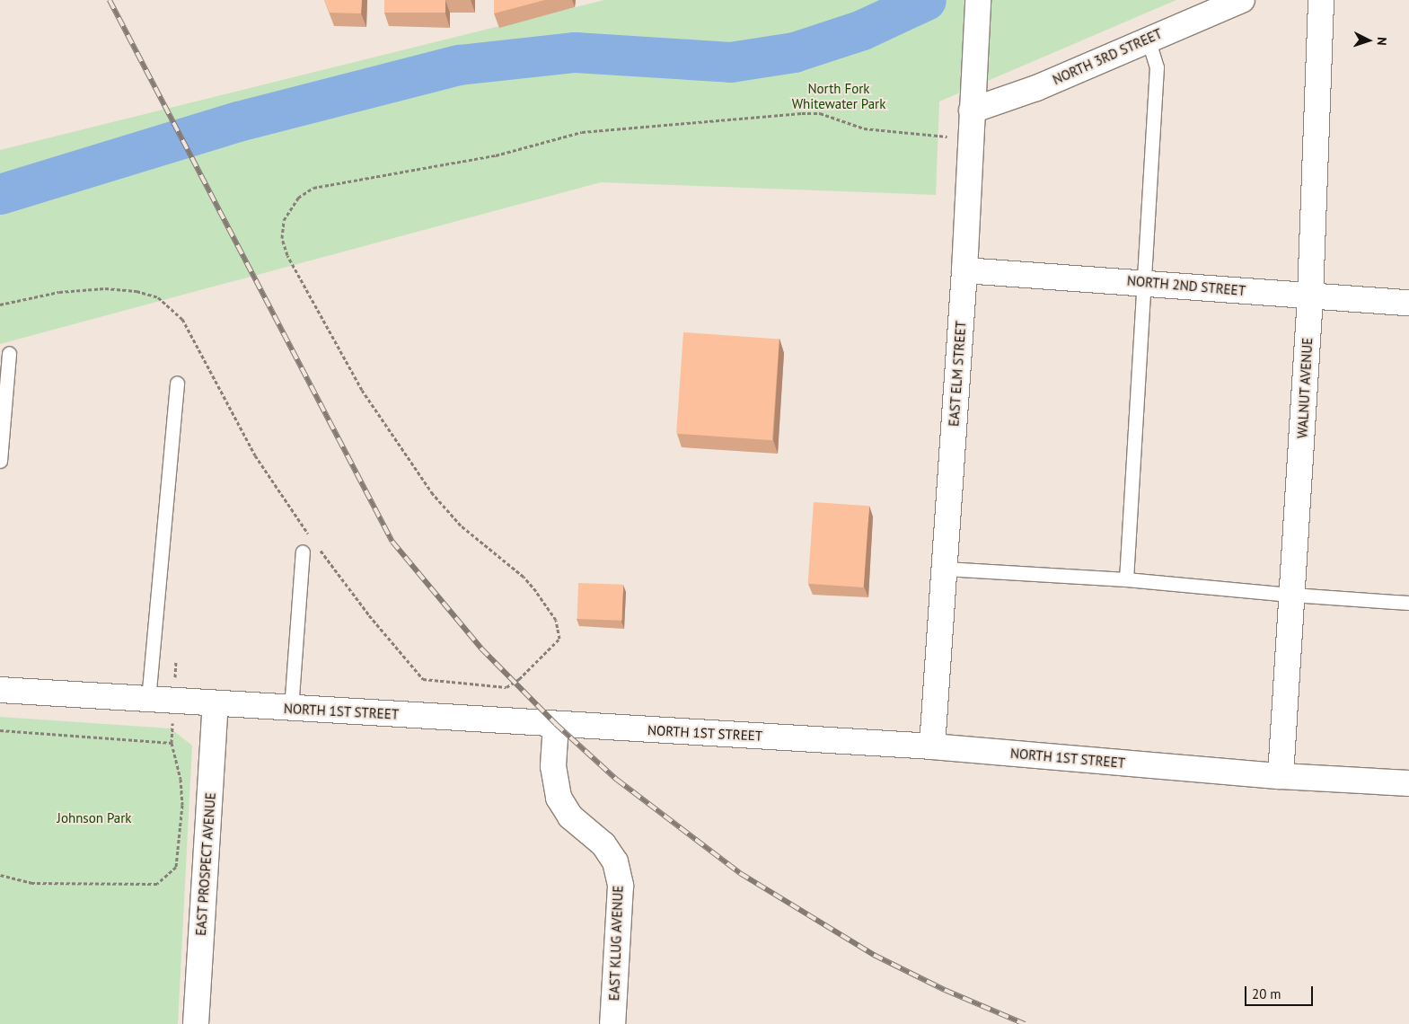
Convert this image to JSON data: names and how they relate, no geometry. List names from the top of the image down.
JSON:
{
  "streets": {
    "street": [
      "NORTH 3RD STREET",
      "NORTH 2ND STREET",
      "EAST ELM STREET",
      "WALNUT AVENUE",
      "NORTH 1ST STREET",
      "EAST PROSPECT AVENUE",
      "EAST KLUG AVENUE"
    ]
  },
  "crossings": [
    ["NORTH 3RD STREET", "EAST ELM STREET"],
    ["NORTH 2ND STREET", "EAST ELM STREET"],
    ["NORTH 2ND STREET", "WALNUT AVENUE"],
    ["EAST ELM STREET", "NORTH 1ST STREET"],
    ["WALNUT AVENUE", "NORTH 1ST STREET"],
    ["NORTH 1ST STREET", "EAST PROSPECT AVENUE"],
    ["NORTH 1ST STREET", "EAST KLUG AVENUE"]
  ],
  "parks": ["North Fork Whitewater Park", "Johnson Park"],
  "scale_bar": "20 m",
  "north": "right"
}
